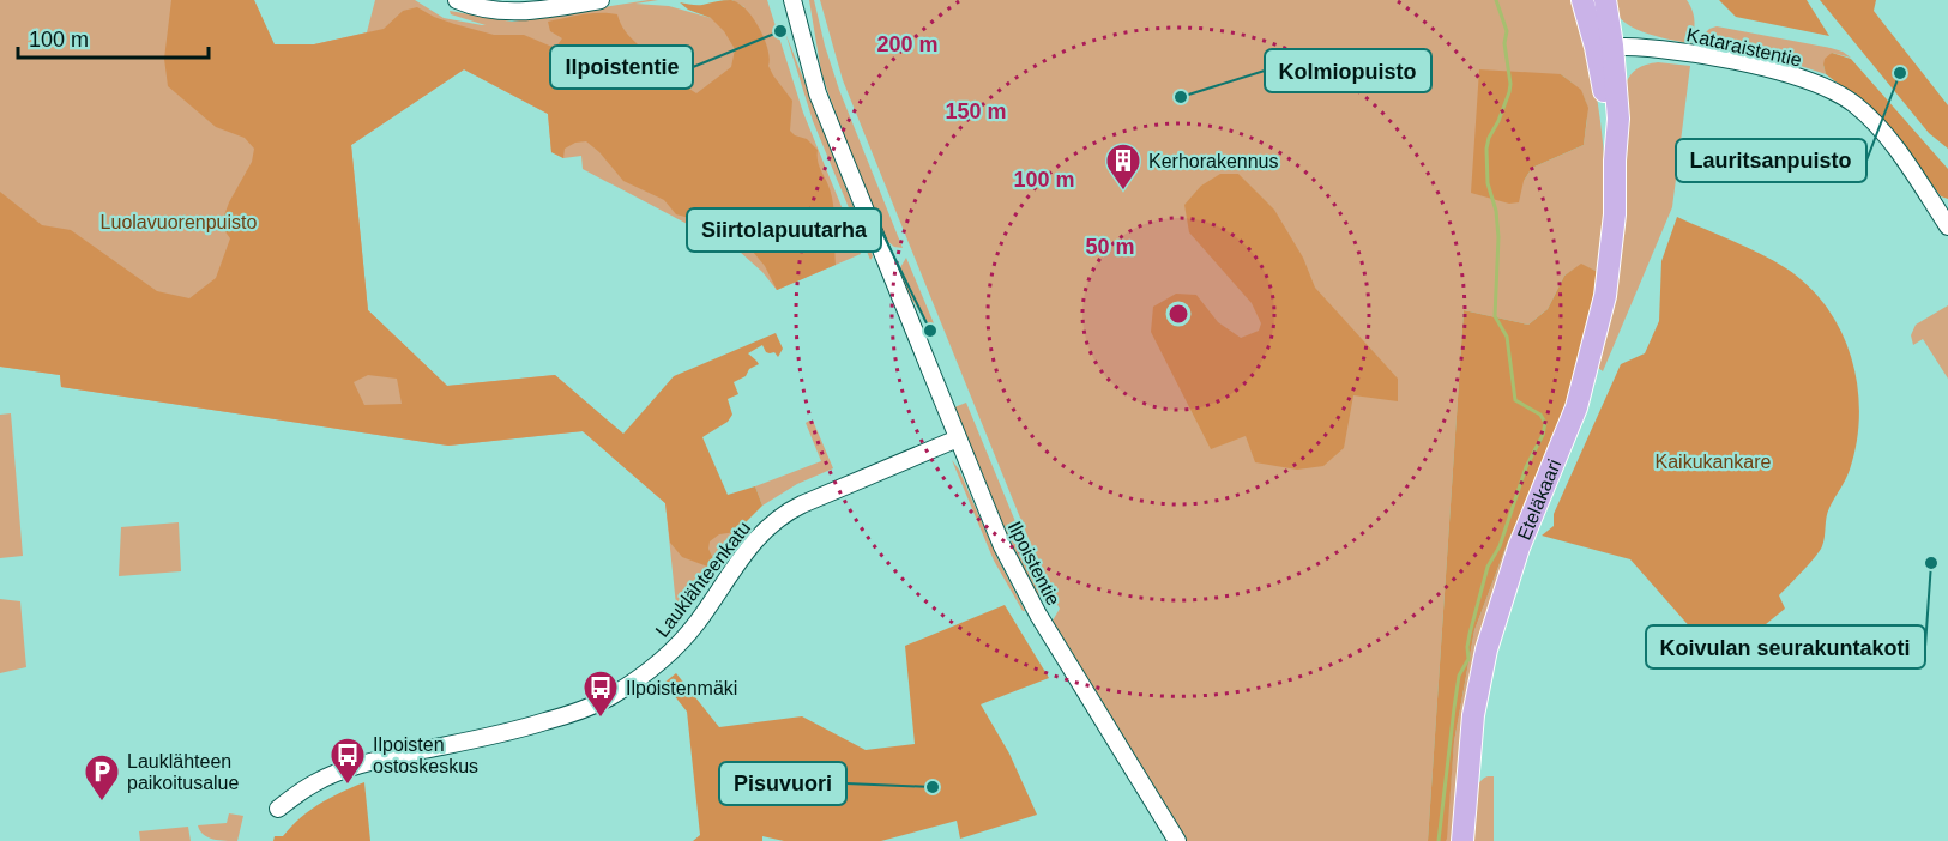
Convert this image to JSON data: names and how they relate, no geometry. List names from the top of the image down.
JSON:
{
  "streets": {
    "main road": ["Eteläkaari"],
    "street": ["Kataraistentie", "Ilpoistentie", "Lauklähteenkatu"]
  },
  "crossings": [
    ["Kataraistentie", "Eteläkaari"],
    ["Ilpoistentie", "Lauklähteenkatu"]
  ],
  "parks": ["Luolavuorenpuisto", "Kaikukankare"],
  "places": {
    "other": [
      "Ilpoistentie",
      "Lauritsanpuisto",
      "Kolmiopuisto",
      "Siirtolapuutarha",
      "Koivulan seurakuntakoti",
      "Pisuvuori"
    ],
    "building": ["Kerhorakennus"],
    "bus stop": ["Ilpoistenmäki", "Ilpoisten ostoskeskus"],
    "parking": ["Lauklähteen paikoitusalue"]
  },
  "scale_bar": "100 m",
  "rings": [
    "200 m",
    "150 m",
    "100 m",
    "50 m"
  ]
}
